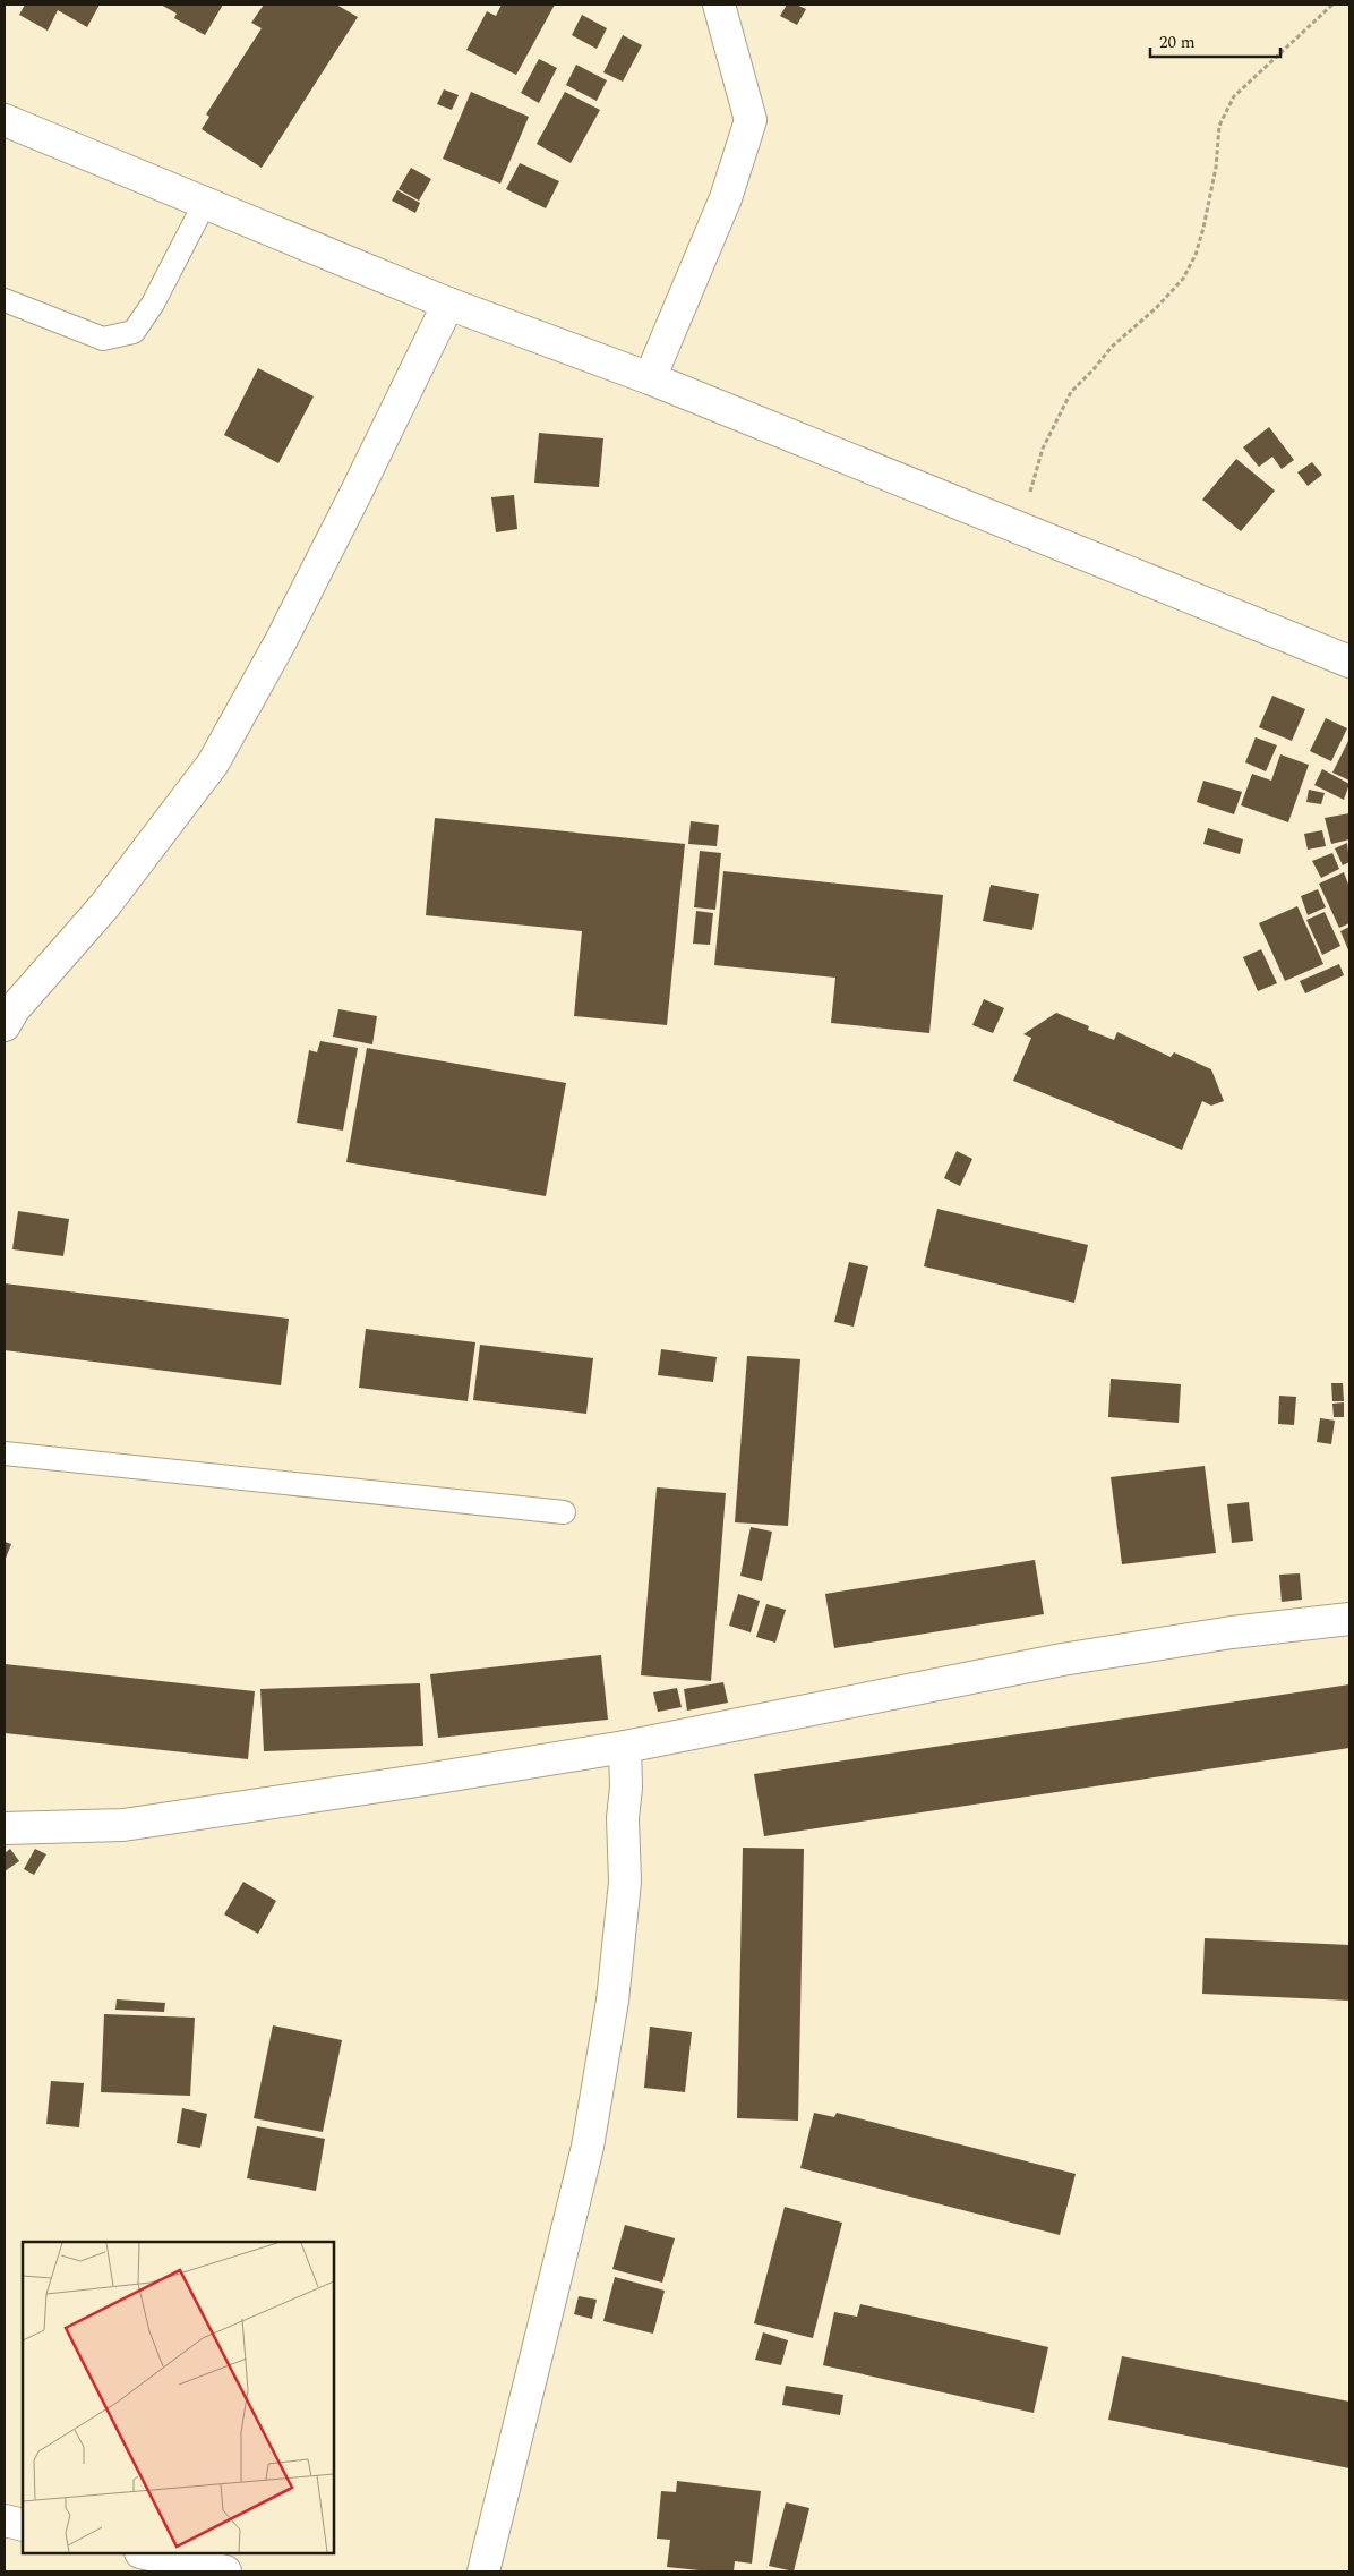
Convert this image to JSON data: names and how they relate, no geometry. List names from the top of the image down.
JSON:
{
  "scale_bar": "20 m"
}
